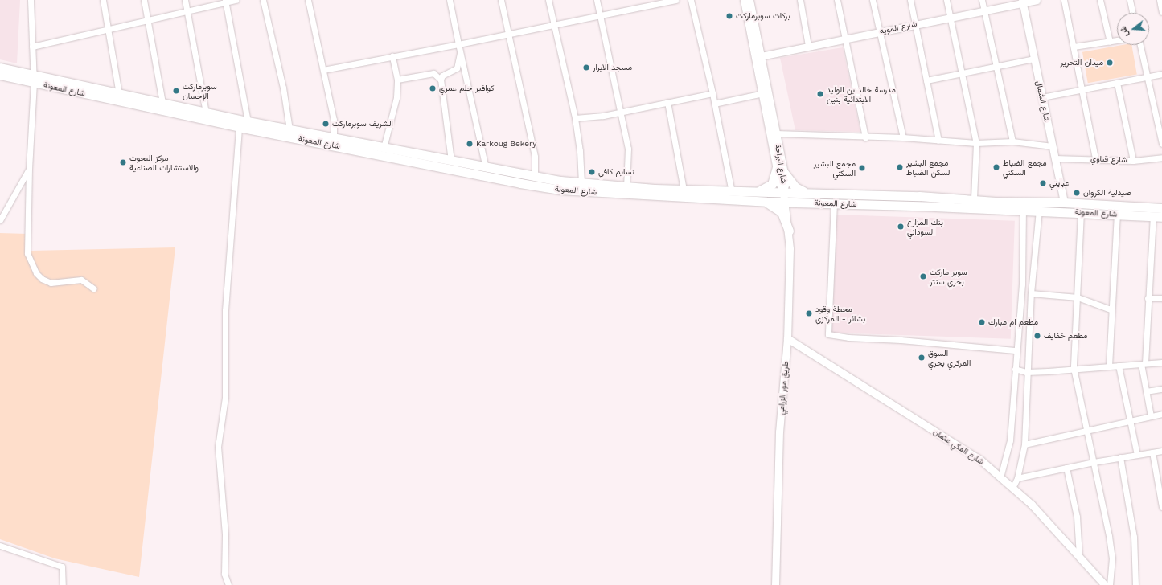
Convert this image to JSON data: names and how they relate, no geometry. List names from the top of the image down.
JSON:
{
  "streets": {
    "highway": ["شارع المعونة"],
    "street": [
      "شارع المويه",
      "شارع الشمال",
      "شارع قناوي",
      "شارع البراحة",
      "طريق مور الزراعي",
      "شارع الفكي عثمان"
    ]
  },
  "crossings": [
    ["شارع المويه", "شارع الشمال"],
    ["شارع المويه", "شارع البراحة"],
    ["شارع المعونة", "شارع الشمال"],
    ["شارع المعونة", "شارع البراحة"],
    ["شارع المعونة", "طريق مور الزراعي"],
    ["شارع الشمال", "شارع قناوي"],
    ["شارع البراحة", "طريق مور الزراعي"],
    ["طريق مور الزراعي", "شارع الفكي عثمان"]
  ],
  "places": [
    "بركات سوبرماركت",
    "ميدان التحرير",
    "مسجد الابرار",
    "كوافير حلم عمري",
    "سوبرماركت الإحسان",
    "مدرسة خالد بن الوليد الابتدائية بنين",
    "الشريف سوبرماركت",
    "Karkoug Bekery",
    "مركز البحوث والاستشارات الصناعية",
    "مجمع البشير لسكن الضباط",
    "مجمع الضباط السكني",
    "مجمع البشير السكني",
    "نسايم كافي",
    "عبايتي",
    "صيدلية الكروان",
    "بنك المزارع السوداني",
    "سوبر ماركت بحري سنتر",
    "محطة وقود بشائر - المركزي",
    "مطعم ام مبارك",
    "مطعم خفايف",
    "السوق المركزي بحري"
  ],
  "north": "left"
}
